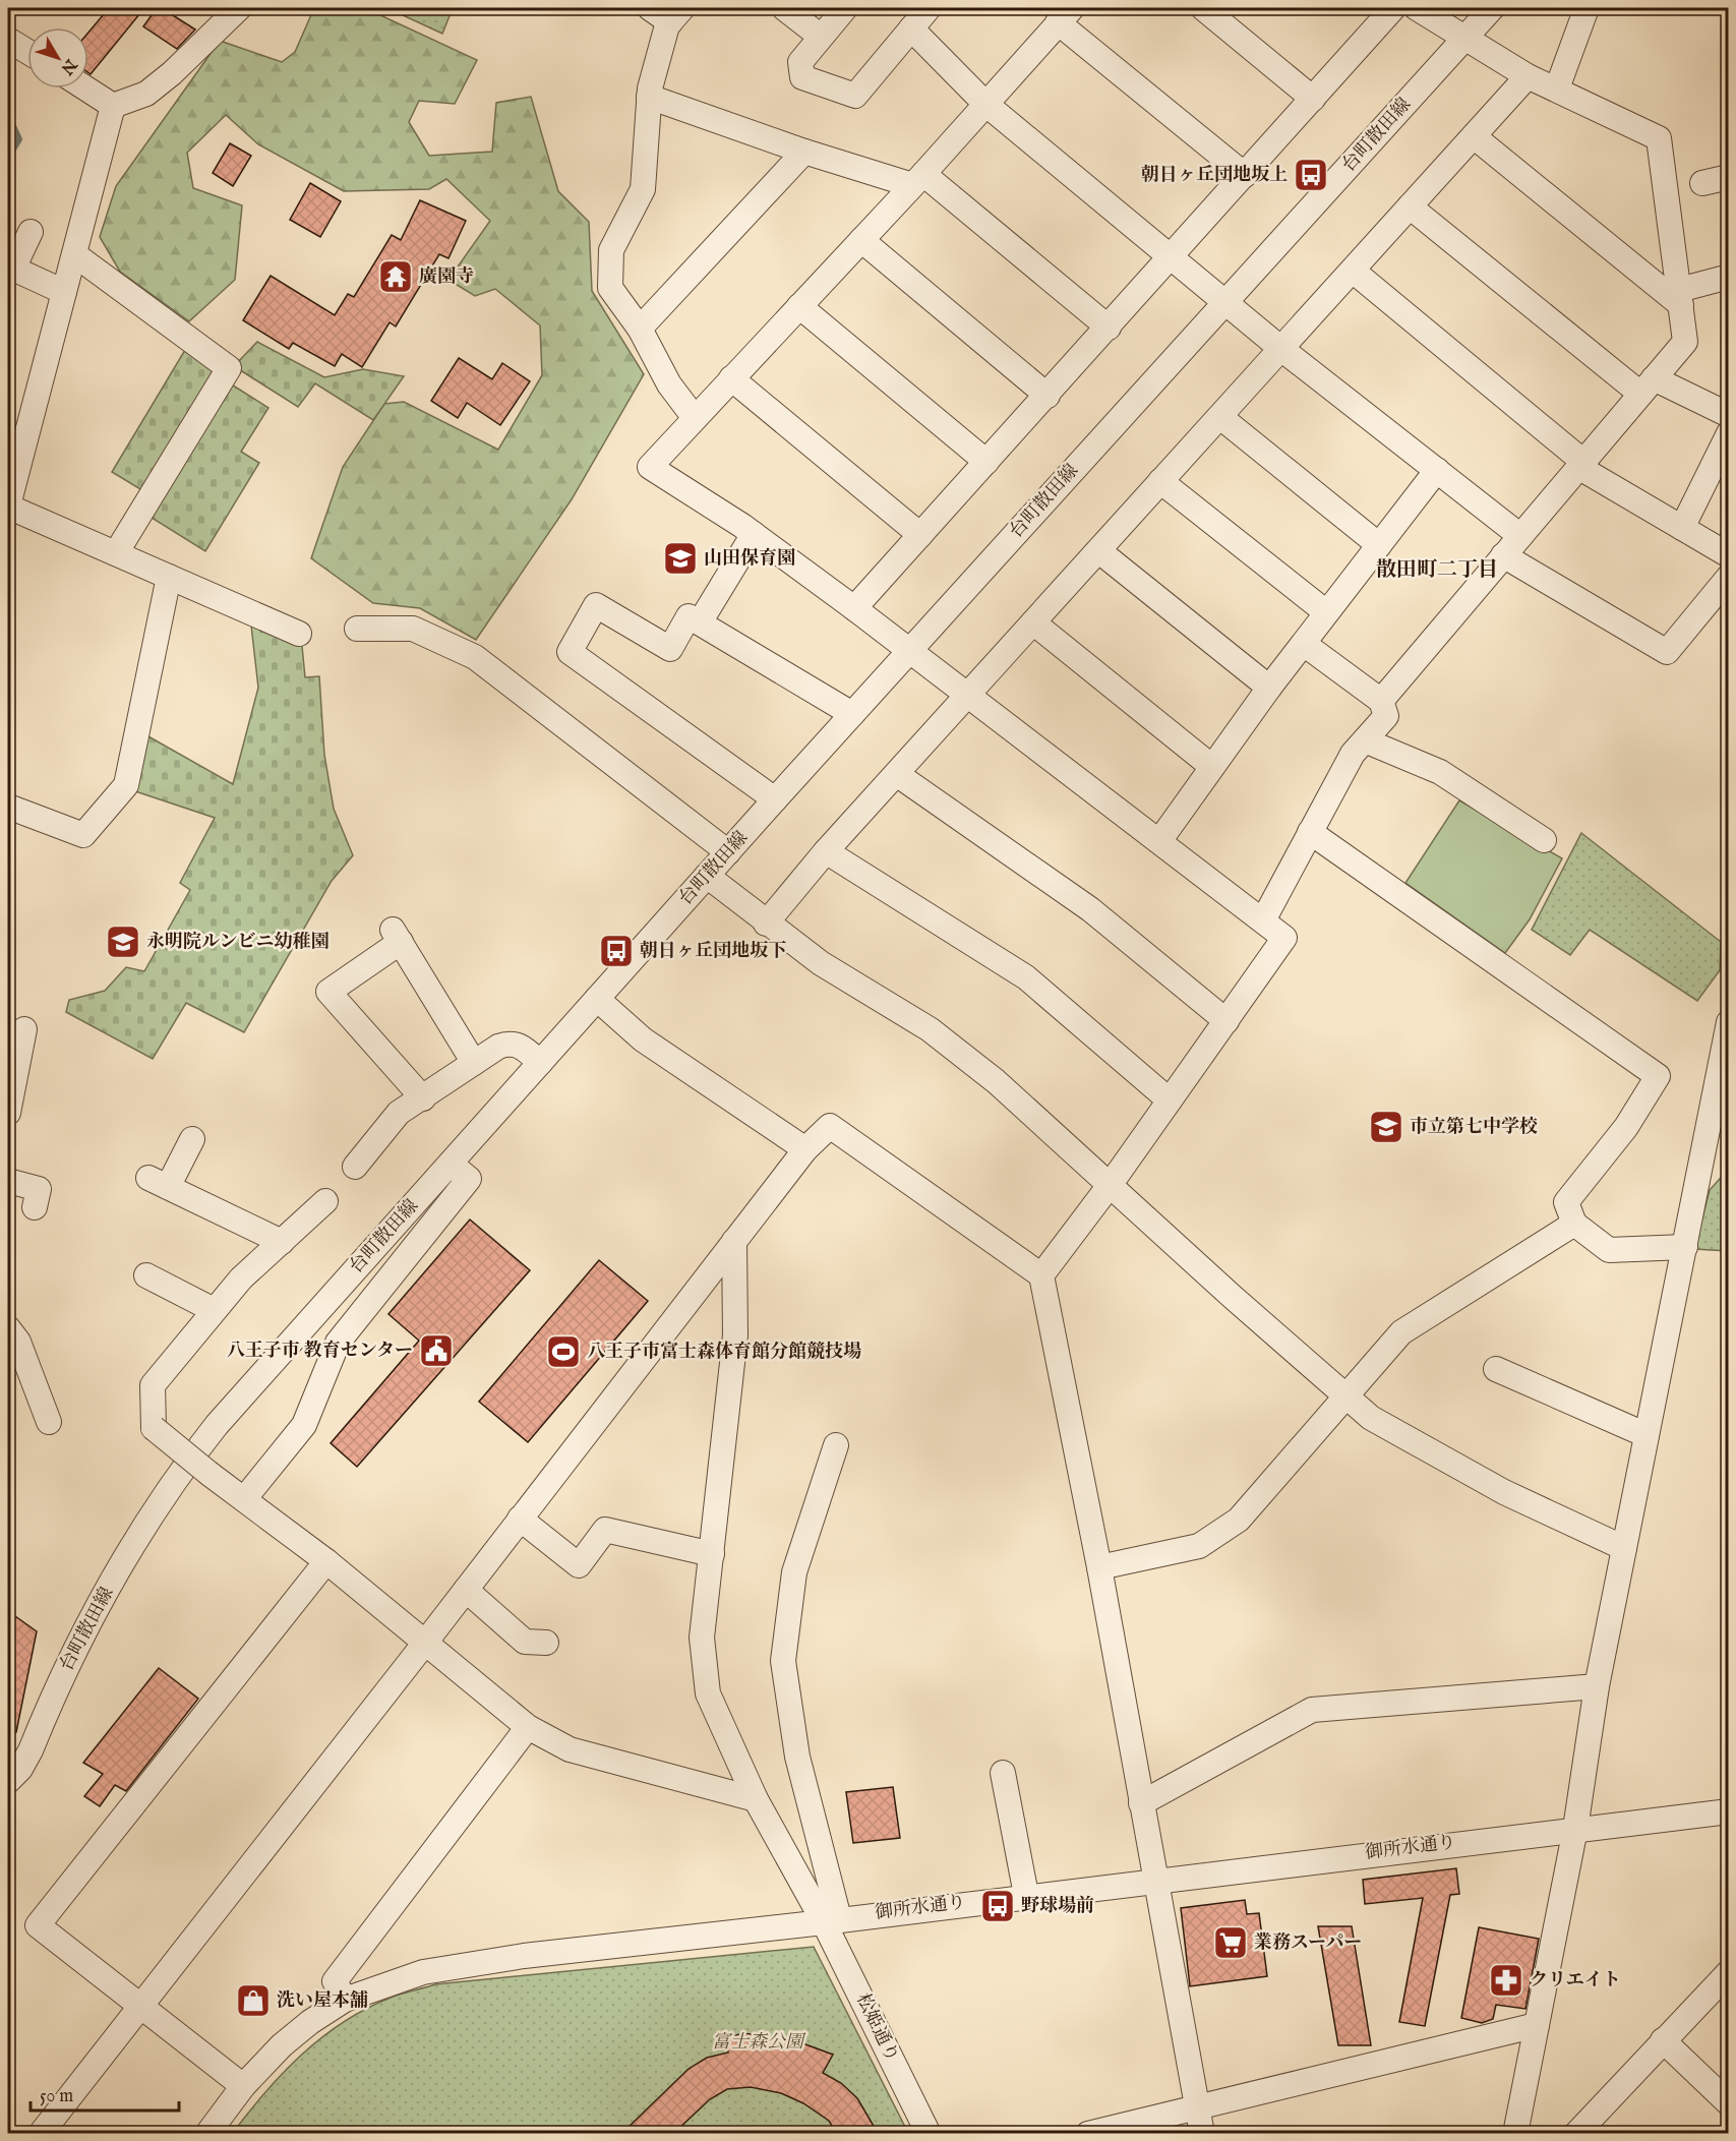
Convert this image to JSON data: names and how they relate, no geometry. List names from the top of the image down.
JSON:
{
  "streets": {
    "street": ["台町散田線", "御所水通り", "松姫通り"]
  },
  "crossings": [
    ["御所水通り", "松姫通り"]
  ],
  "districts": ["散田町二丁目"],
  "parks": ["富士森公園"],
  "places": {
    "bus stop": ["朝日ヶ丘団地坂上", "朝日ヶ丘団地坂下", "野球場前"],
    "temple": ["廣園寺"],
    "school or university": ["山田保育園", "永明院ルンビニ幼稚園", "市立第七中学校"],
    "public building": ["八王子市 教育センター"],
    "sports": ["八王子市富士森体育館分館競技場"],
    "supermarket": ["業務スーパー"],
    "pharmacy": ["クリエイト"],
    "shop": ["洗い屋本舗"]
  },
  "scale_bar": "50 m",
  "north": "bottom right"
}
